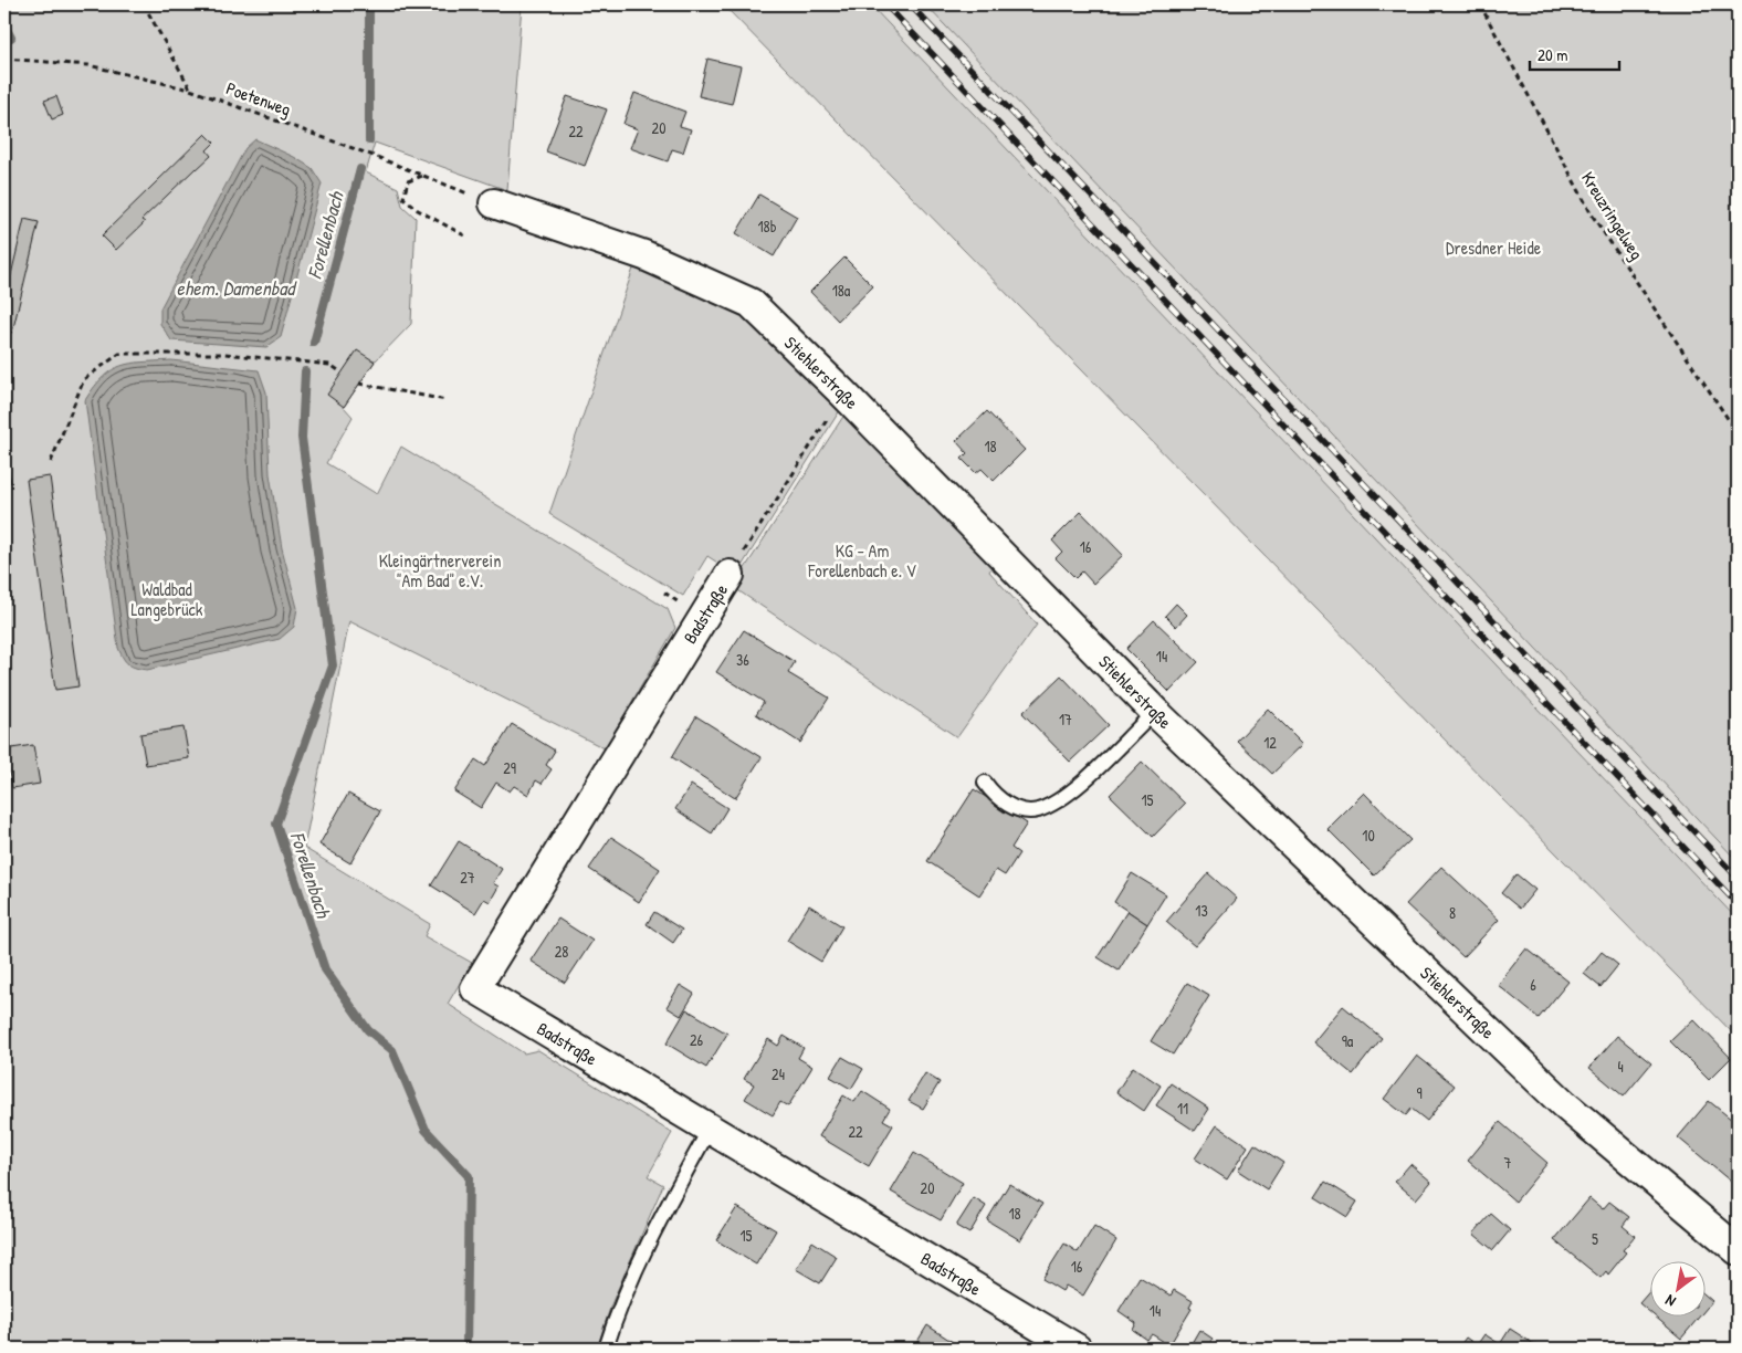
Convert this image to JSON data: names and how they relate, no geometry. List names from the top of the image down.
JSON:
{
  "streets": {
    "street": ["Stiehlerstraße", "Badstraße"],
    "path": ["Poetenweg", "Kreuzringelweg"]
  },
  "crossings": [
    ["Poetenweg", "Stiehlerstraße"]
  ],
  "water": ["Forellenbach", "ehem. Damenbad"],
  "parks": [
    "Dresdner Heide",
    "KG - Am Forellenbach e. V",
    "Kleingärtnerverein \"Am Bad\" e.V.",
    "Waldbad Langebrück"
  ],
  "house_numbers": [
    "20",
    "22",
    "18b",
    "18a",
    "18",
    "16",
    "14",
    "36",
    "17",
    "12",
    "29",
    "15",
    "10",
    "27",
    "13",
    "8",
    "28",
    "6",
    "26",
    "9a",
    "4",
    "24",
    "9",
    "11",
    "22",
    "7",
    "20",
    "18",
    "15",
    "5",
    "16",
    "14"
  ],
  "scale_bar": "20 m",
  "north": "bottom left"
}
